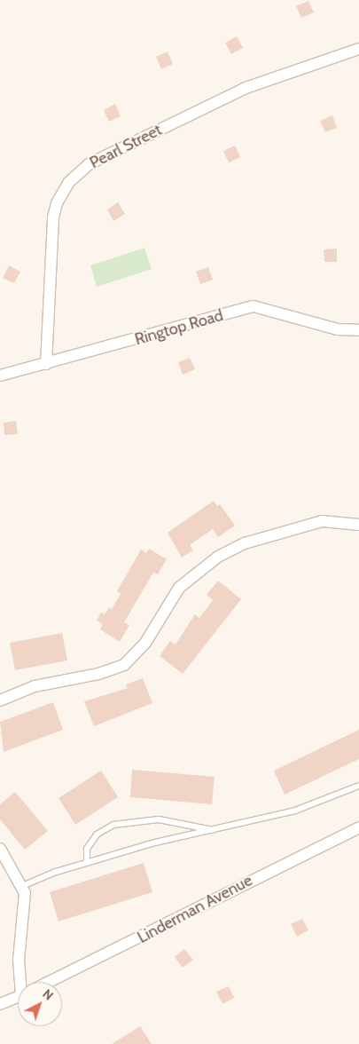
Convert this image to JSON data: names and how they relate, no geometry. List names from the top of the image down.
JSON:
{
  "streets": {
    "street": ["Pearl Street", "Ringtop Road", "Linderman Avenue"]
  },
  "crossings": [
    ["Pearl Street", "Ringtop Road"]
  ],
  "north": "top right"
}
